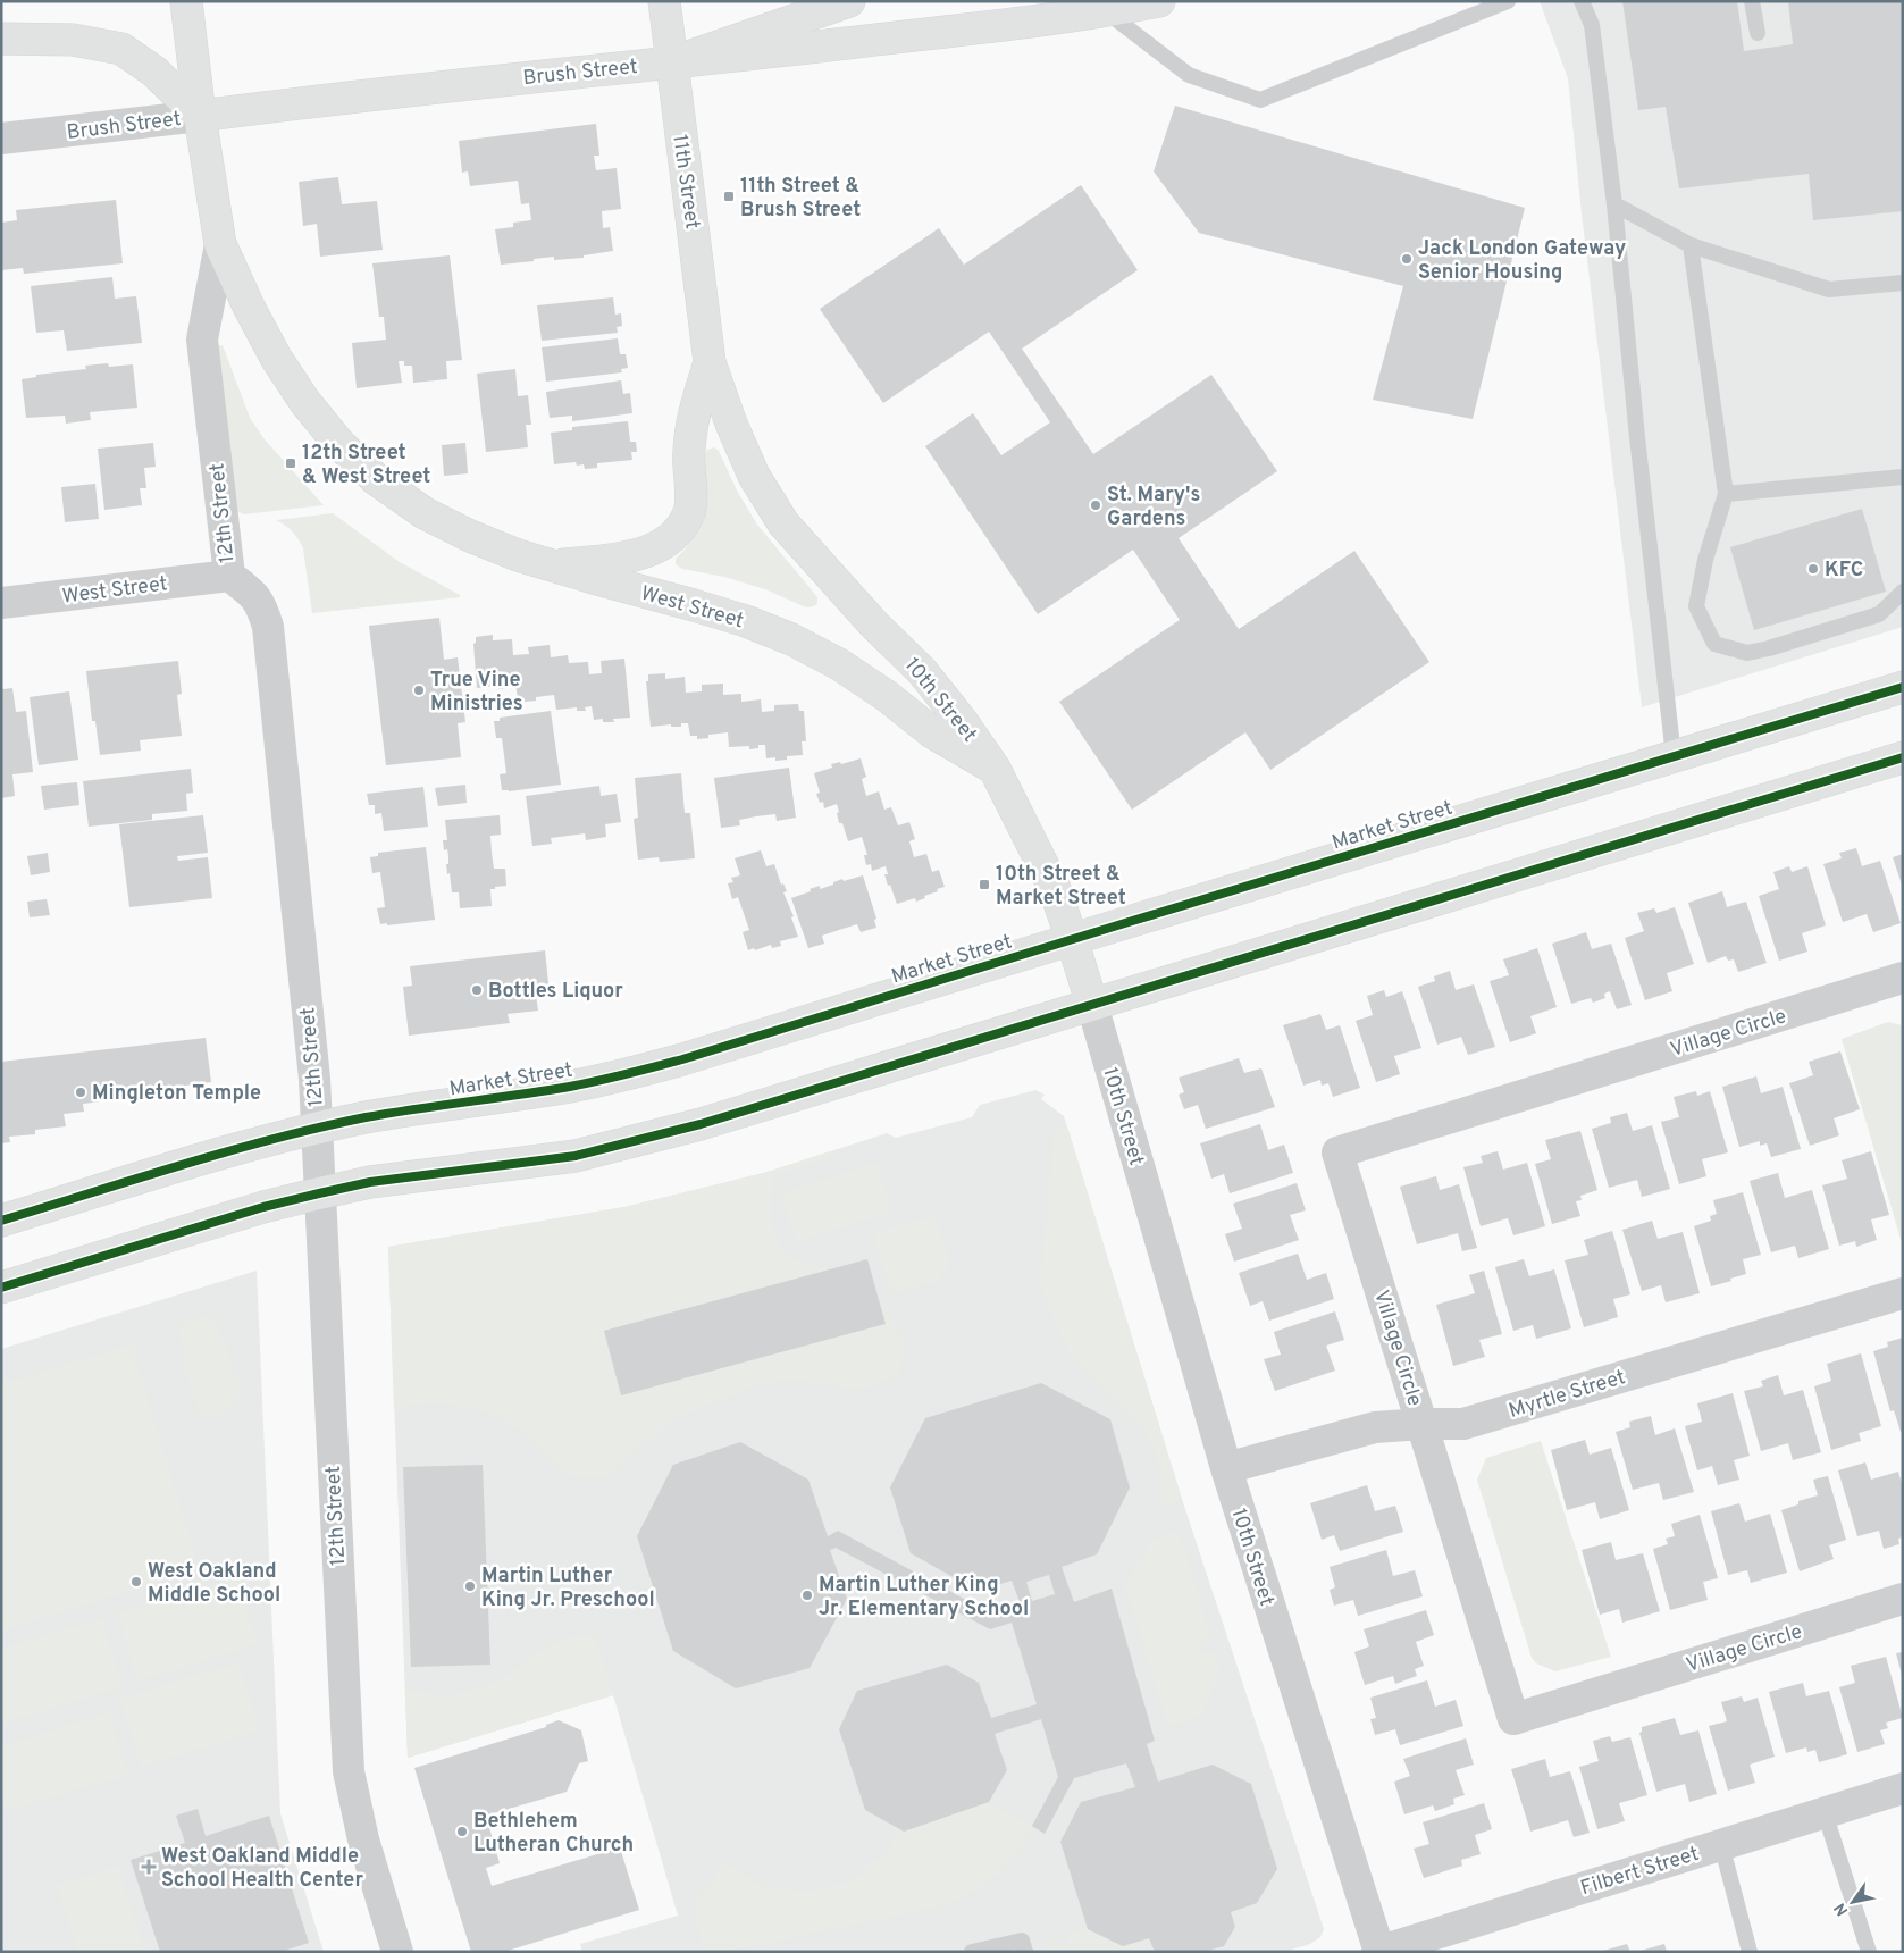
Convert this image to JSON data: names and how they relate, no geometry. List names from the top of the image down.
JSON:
{
  "streets": {
    "main road": [
      "Brush Street",
      "11th Street",
      "12th Street",
      "West Street",
      "10th Street",
      "Market Street"
    ],
    "street": ["Village Circle", "Myrtle Street", "Filbert Street"]
  },
  "crossings": [
    ["Brush Street", "11th Street"],
    ["Brush Street", "12th Street"],
    ["11th Street", "10th Street"],
    ["12th Street", "West Street"],
    ["12th Street", "Market Street"],
    ["West Street", "10th Street"],
    ["10th Street", "Market Street"],
    ["10th Street", "Myrtle Street"],
    ["10th Street", "Filbert Street"],
    ["Village Circle", "Myrtle Street"]
  ],
  "places": {
    "transit": ["11th Street & Brush Street", "12th Street & West Street", "10th Street & Market Street"],
    "other": [
      "Jack London Gateway Senior Housing",
      "St. Mary's Gardens",
      "KFC",
      "True Vine Ministries",
      "Bottles Liquor",
      "Mingleton Temple",
      "West Oakland Middle School",
      "Martin Luther King Jr. Preschool",
      "Martin Luther King Jr. Elementary School",
      "Bethlehem Lutheran Church"
    ],
    "health": ["West Oakland Middle School Health Center"]
  },
  "north": "bottom left"
}
